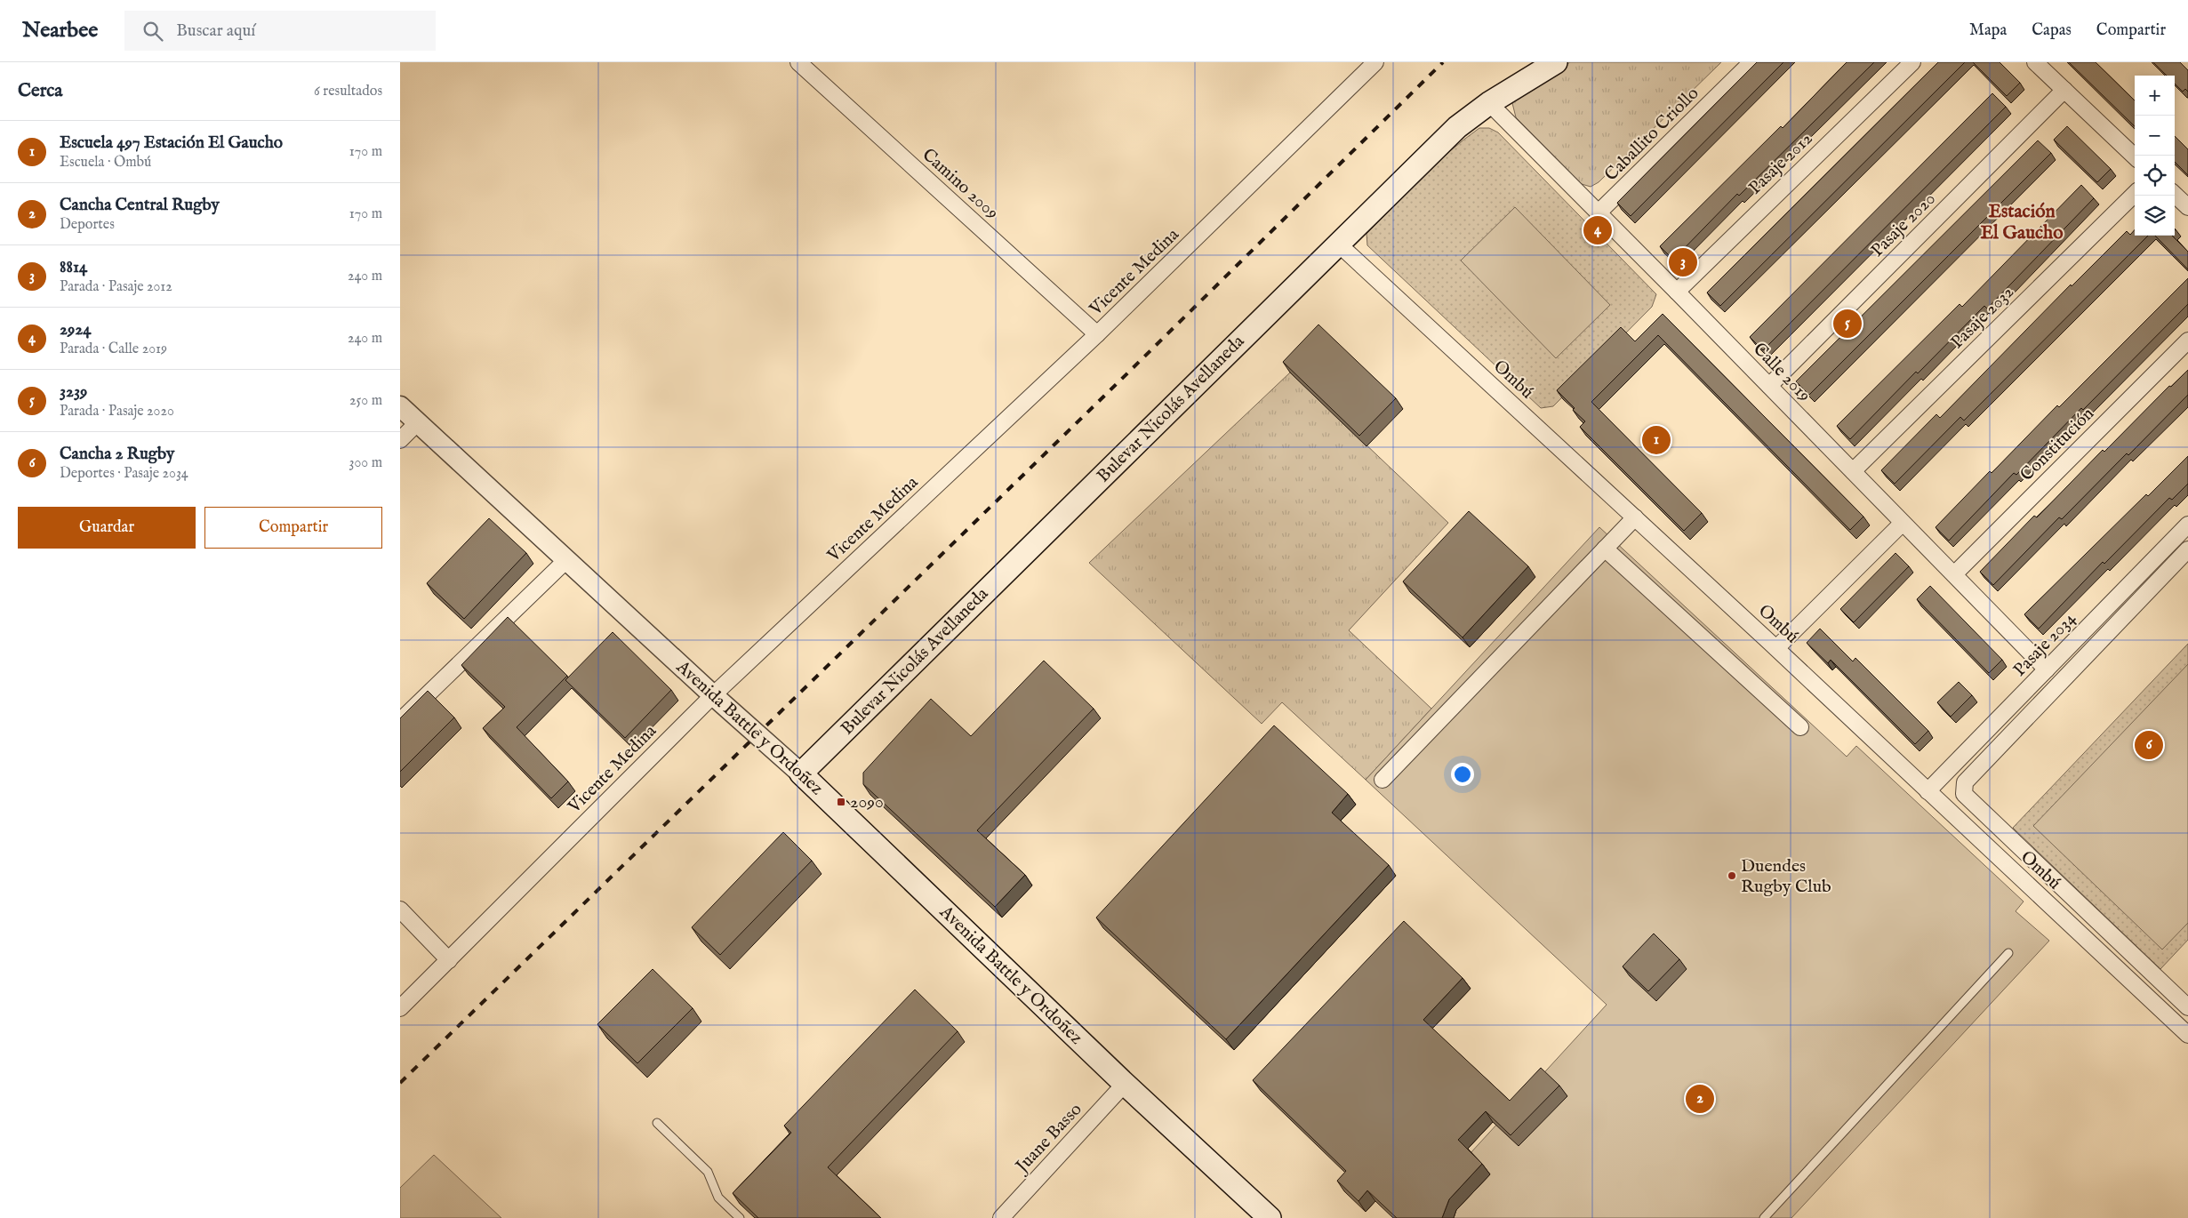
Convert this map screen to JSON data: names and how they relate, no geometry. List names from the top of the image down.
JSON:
{
  "streets": {
    "main road": ["Bulevar Nicolás Avellaneda", "Avenida Battle y Ordoñez"],
    "street": [
      "Caballito Criollo",
      "Pasaje 2012",
      "Camino 2009",
      "Pasaje 2020",
      "Vicente Medina",
      "Pasaje 2032",
      "Calle 2019",
      "Ombú",
      "Constitución",
      "Pasaje 2034",
      "Juane Basso"
    ]
  },
  "crossings": [
    ["Caballito Criollo", "Calle 2019"],
    ["Pasaje 2012", "Calle 2019"],
    ["Camino 2009", "Vicente Medina"],
    ["Pasaje 2020", "Calle 2019"],
    ["Vicente Medina", "Avenida Battle y Ordoñez"],
    ["Pasaje 2032", "Calle 2019"],
    ["Calle 2019", "Bulevar Nicolás Avellaneda"],
    ["Calle 2019", "Constitución"],
    ["Calle 2019", "Pasaje 2034"],
    ["Ombú", "Bulevar Nicolás Avellaneda"],
    ["Ombú", "Pasaje 2034"],
    ["Bulevar Nicolás Avellaneda", "Avenida Battle y Ordoñez"],
    ["Avenida Battle y Ordoñez", "Juane Basso"]
  ],
  "districts": ["Estación El Gaucho"],
  "places": {
    "transit": ["2090"],
    "other": ["Duendes Rugby Club"]
  },
  "page": {
    "header": "Nearbee",
    "search": "Buscar aquí",
    "nav": ["Mapa", "Capas", "Compartir"],
    "heading": ["Cerca", "6 resultados"],
    "map_buttons": ["+", "−"],
    "list": [
      {
        "mark": "1",
        "name": "Escuela 497 Estación El Gaucho",
        "note": "Escuela · Ombú",
        "value": "170 m"
      },
      {
        "mark": "2",
        "name": "Cancha Central Rugby",
        "note": "Deportes",
        "value": "170 m"
      },
      {
        "mark": "3",
        "name": "8814",
        "note": "Parada · Pasaje 2012",
        "value": "240 m"
      },
      {
        "mark": "4",
        "name": "2924",
        "note": "Parada · Calle 2019",
        "value": "240 m"
      },
      {
        "mark": "5",
        "name": "3239",
        "note": "Parada · Pasaje 2020",
        "value": "250 m"
      },
      {
        "mark": "6",
        "name": "Cancha 2 Rugby",
        "note": "Deportes · Pasaje 2034",
        "value": "300 m"
      }
    ],
    "pins": [
      "4",
      "3",
      "5",
      "1",
      "6",
      "2"
    ],
    "buttons": ["Guardar", "Compartir"]
  }
}
